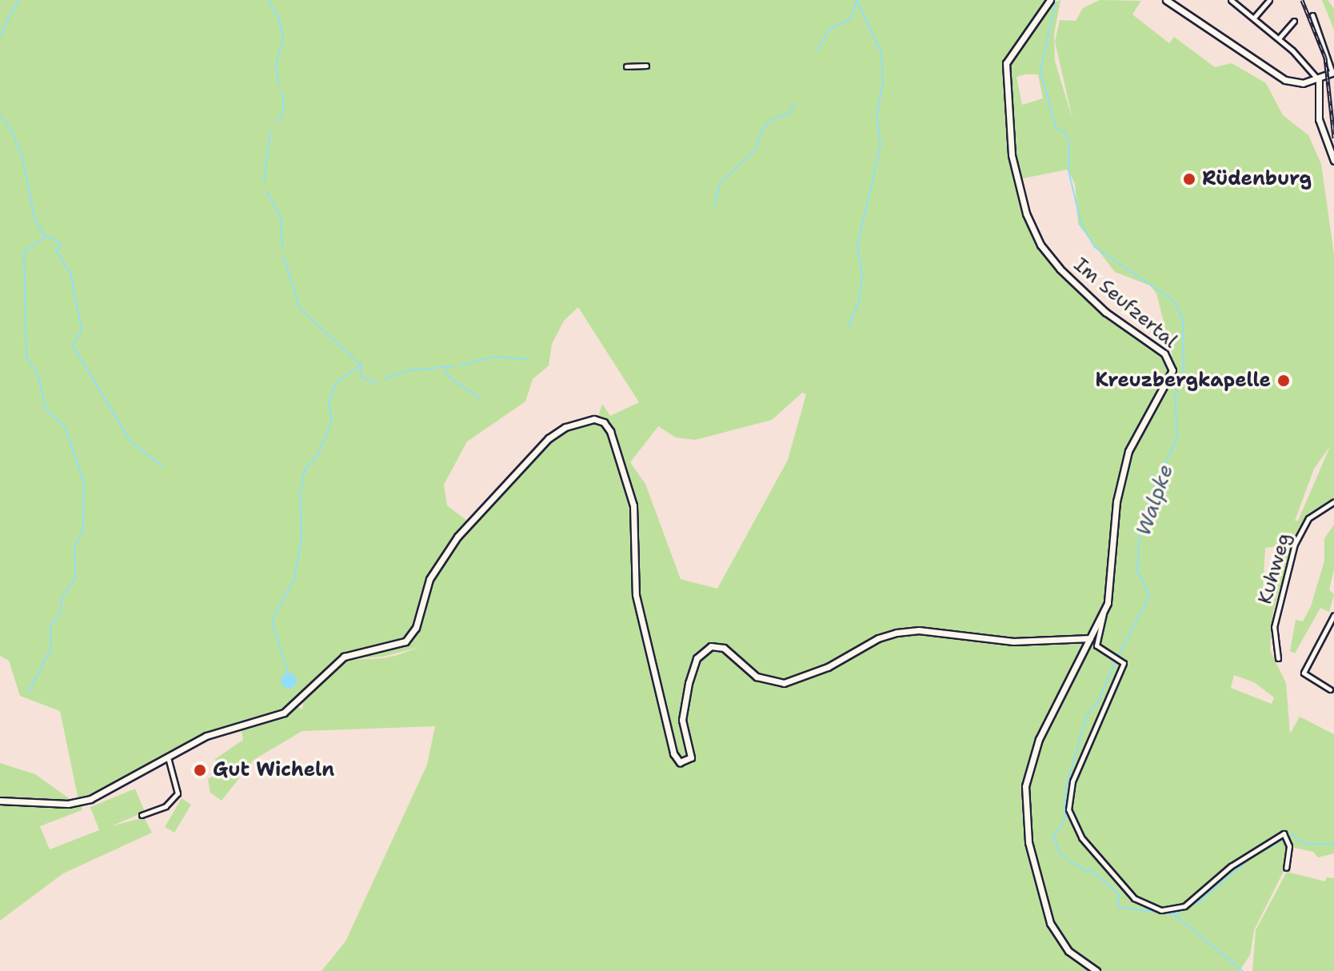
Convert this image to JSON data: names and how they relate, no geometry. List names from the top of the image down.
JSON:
{
  "streets": {
    "street": ["Im Seufzertal", "Kuhweg"]
  },
  "water": ["Walpke"],
  "places": ["Rüdenburg", "Kreuzbergkapelle", "Gut Wicheln"]
}
